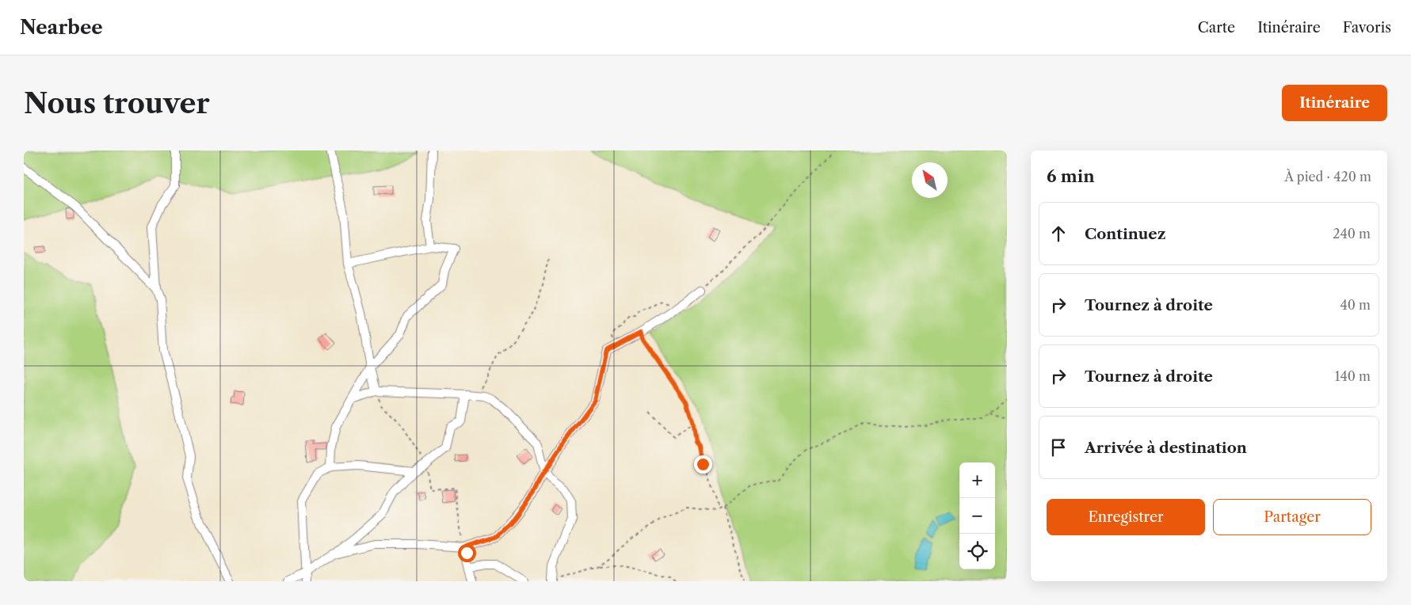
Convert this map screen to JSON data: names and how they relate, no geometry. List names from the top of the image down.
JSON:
{
  "north": "top left",
  "page": {
    "header": "Nearbee",
    "nav": ["Carte", "Itinéraire", "Favoris"],
    "buttons": [
      "Itinéraire",
      ["Enregistrer", "Partager"]
    ],
    "title": "Nous trouver",
    "heading": ["6 min", "À pied · 420 m"],
    "list": [
      ["Continuez", "240 m"],
      ["Tournez à droite", "40 m"],
      ["Tournez à droite", "140 m"],
      "Arrivée à destination"
    ],
    "map_buttons": ["+", "−"]
  }
}
